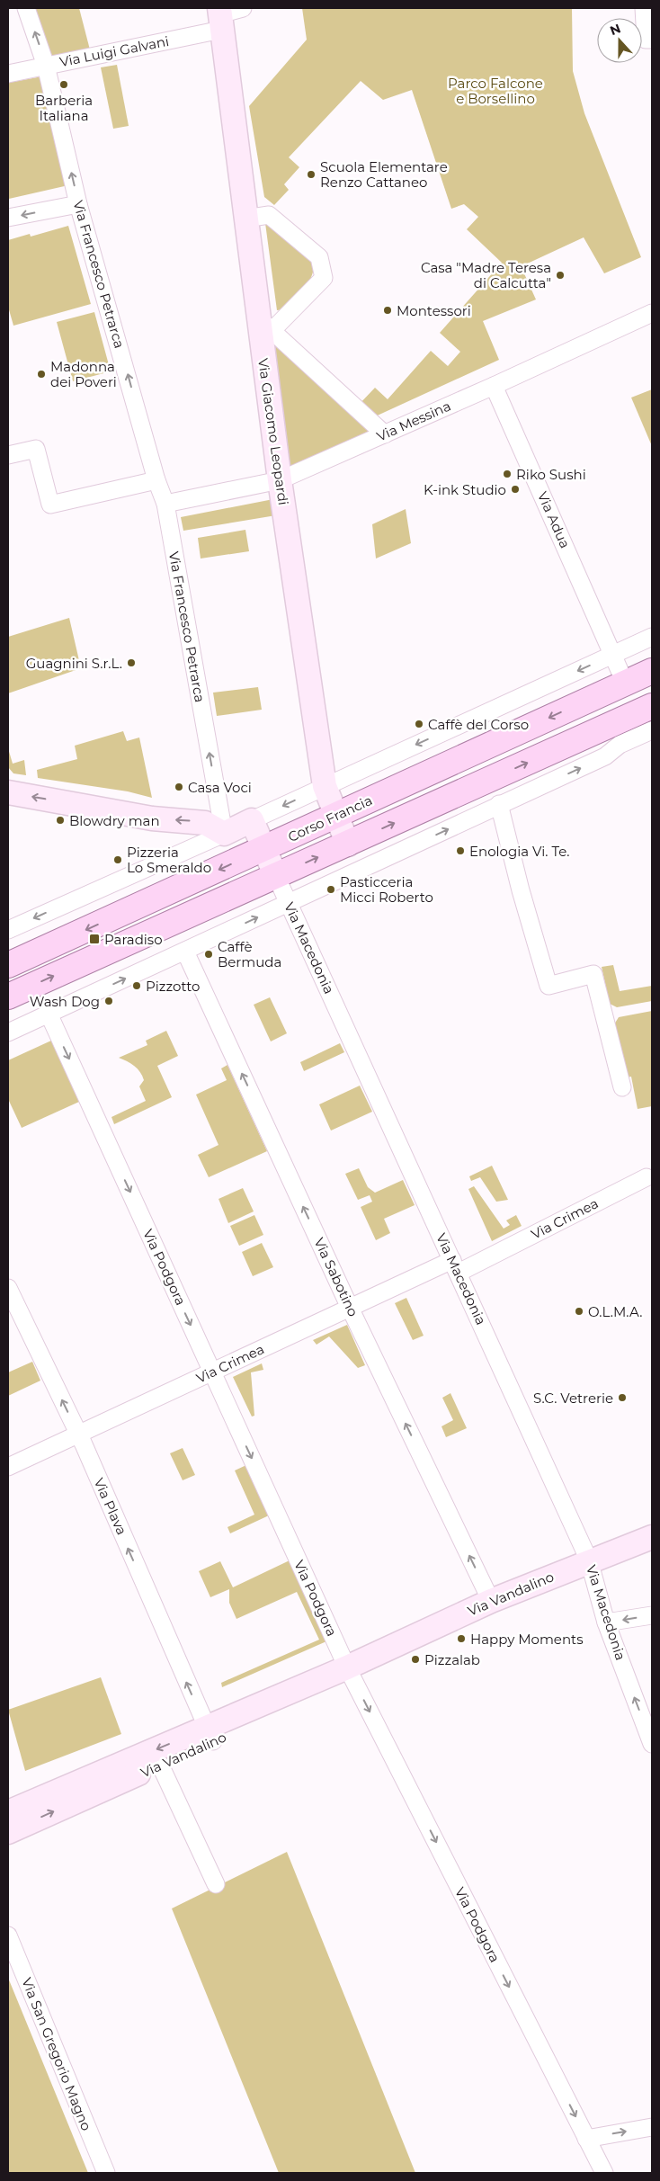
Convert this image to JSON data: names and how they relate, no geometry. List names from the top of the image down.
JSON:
{
  "streets": {
    "main road": ["Corso Francia"],
    "street": [
      "Via Luigi Galvani",
      "Via Francesco Petrarca",
      "Via Messina",
      "Via Giacomo Leopardi",
      "Via Adua",
      "Via Macedonia",
      "Via Crimea",
      "Via Podgora",
      "Via Sabotino",
      "Via Plava",
      "Via Vandalino",
      "Via San Gregorio Magno"
    ]
  },
  "crossings": [
    ["Via Luigi Galvani", "Via Francesco Petrarca"],
    ["Via Luigi Galvani", "Via Giacomo Leopardi"],
    ["Via Francesco Petrarca", "Via Messina"],
    ["Via Messina", "Via Giacomo Leopardi"],
    ["Via Messina", "Via Adua"],
    ["Via Giacomo Leopardi", "Corso Francia"],
    ["Via Adua", "Corso Francia"],
    ["Corso Francia", "Via Macedonia"],
    ["Via Macedonia", "Via Crimea"],
    ["Via Macedonia", "Via Vandalino"],
    ["Via Crimea", "Via Podgora"],
    ["Via Crimea", "Via Sabotino"],
    ["Via Crimea", "Via Plava"],
    ["Via Podgora", "Via Vandalino"],
    ["Via Sabotino", "Via Vandalino"],
    ["Via Plava", "Via Vandalino"]
  ],
  "one_way": [
    "Via Francesco Petrarca",
    "Via Podgora",
    "Via Sabotino",
    "Via Plava"
  ],
  "parks": ["Parco Falcone e Borsellino"],
  "places": {
    "other": [
      "Barberia Italiana",
      "Scuola Elementare Renzo Cattaneo",
      "Casa \"Madre Teresa di Calcutta\"",
      "Montessori",
      "Madonna dei Poveri",
      "Riko Sushi",
      "K-ink Studio",
      "Guagnini S.r.L.",
      "Caffè del Corso",
      "Casa Voci",
      "Blowdry man",
      "Enologia Vi. Te.",
      "Pizzeria Lo Smeraldo",
      "Pasticceria Micci Roberto",
      "Caffè Bermuda",
      "Pizzotto",
      "Wash Dog",
      "O.L.M.A.",
      "S.C. Vetrerie",
      "Happy Moments",
      "Pizzalab"
    ],
    "transit": ["Paradiso"]
  },
  "north": "top"
}
